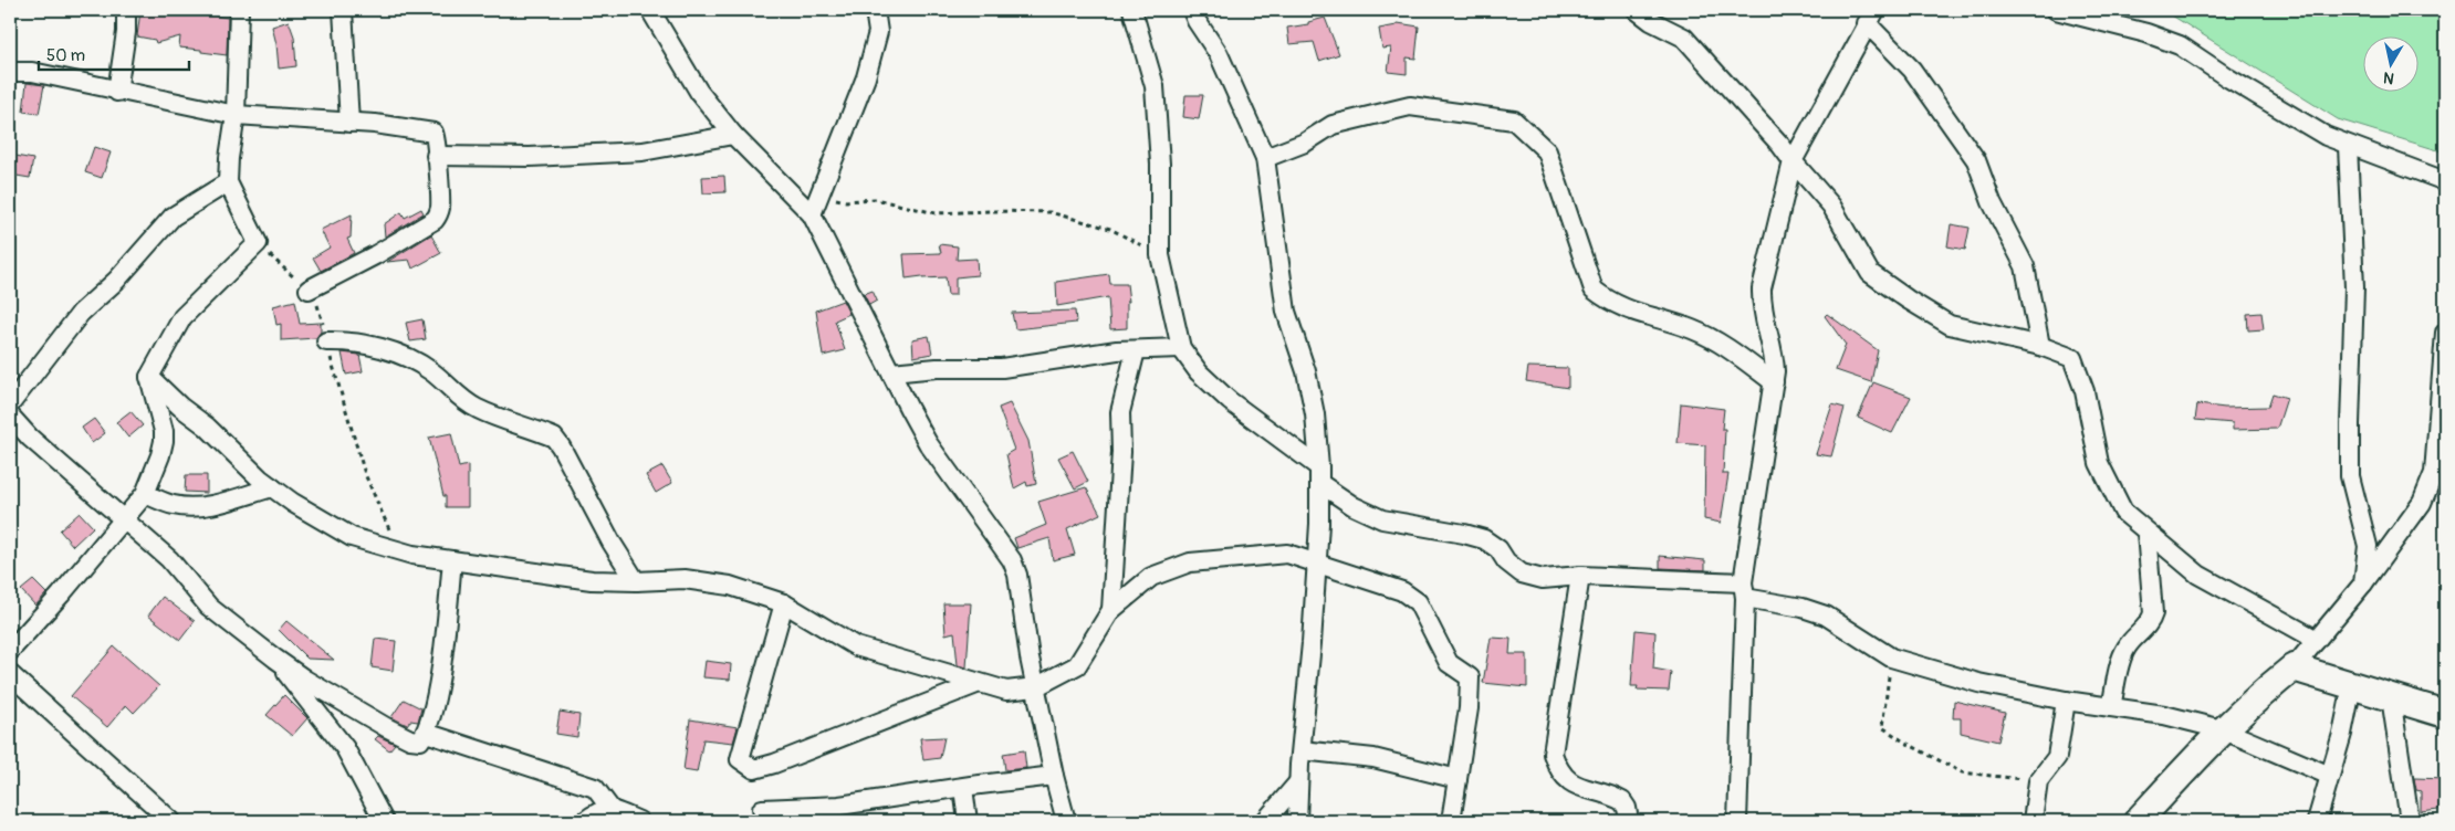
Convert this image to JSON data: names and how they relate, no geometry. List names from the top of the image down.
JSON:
{
  "scale_bar": "50 m",
  "north": "bottom"
}
